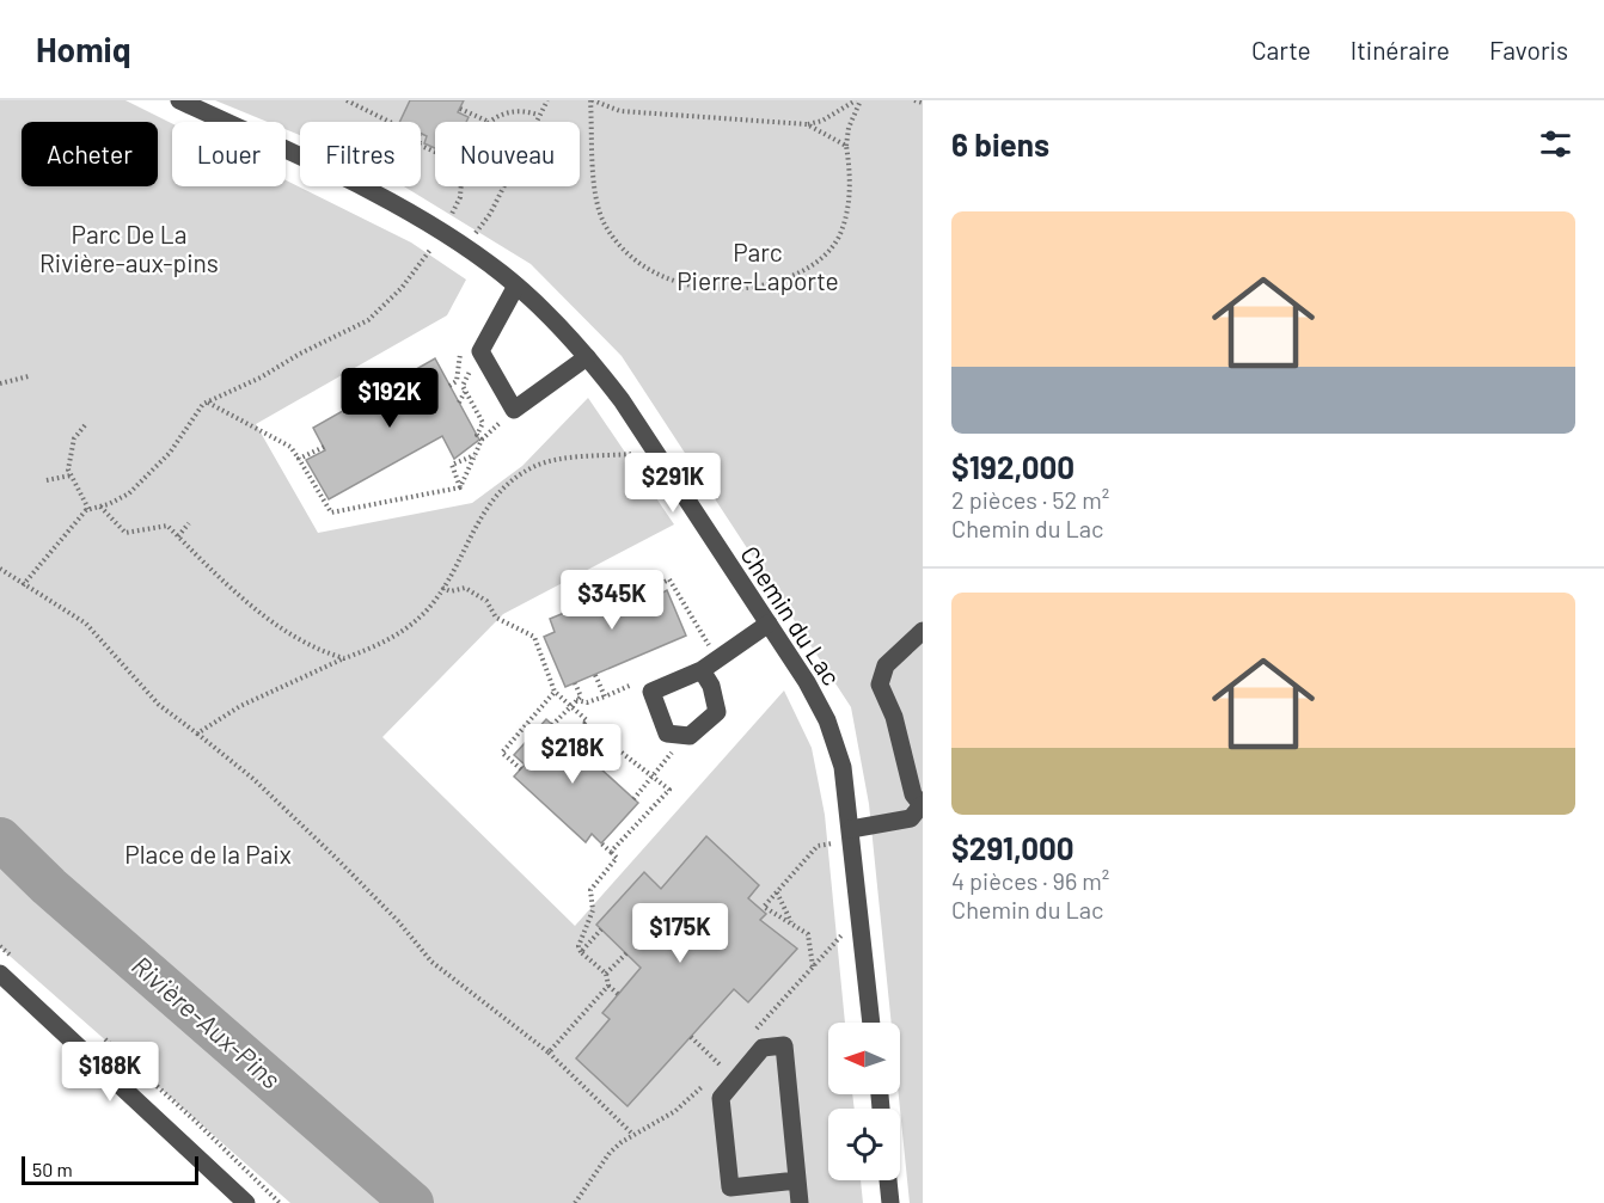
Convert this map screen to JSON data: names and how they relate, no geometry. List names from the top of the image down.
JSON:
{
  "streets": {
    "street": ["Chemin du Lac"]
  },
  "water": ["Rivière-Aux-Pins"],
  "parks": ["Parc De La Rivière-aux-pins", "Parc Pierre-Laporte", "Place de la Paix"],
  "scale_bar": "50 m",
  "north": "left",
  "page": {
    "header": "Homiq",
    "nav": ["Carte", "Itinéraire", "Favoris"],
    "heading": "6 biens",
    "chip": [
      "Acheter",
      "Louer",
      "Filtres",
      "Nouveau"
    ],
    "list": [
      {
        "name": "$192,000",
        "note": "2 pièces · 52 m² · Chemin du Lac"
      },
      {
        "name": "$291,000",
        "note": "4 pièces · 96 m² · Chemin du Lac"
      }
    ],
    "price": [
      "$192K",
      "$291K",
      "$345K",
      "$218K",
      "$175K",
      "$188K"
    ],
    "scale": "50 m"
  }
}
